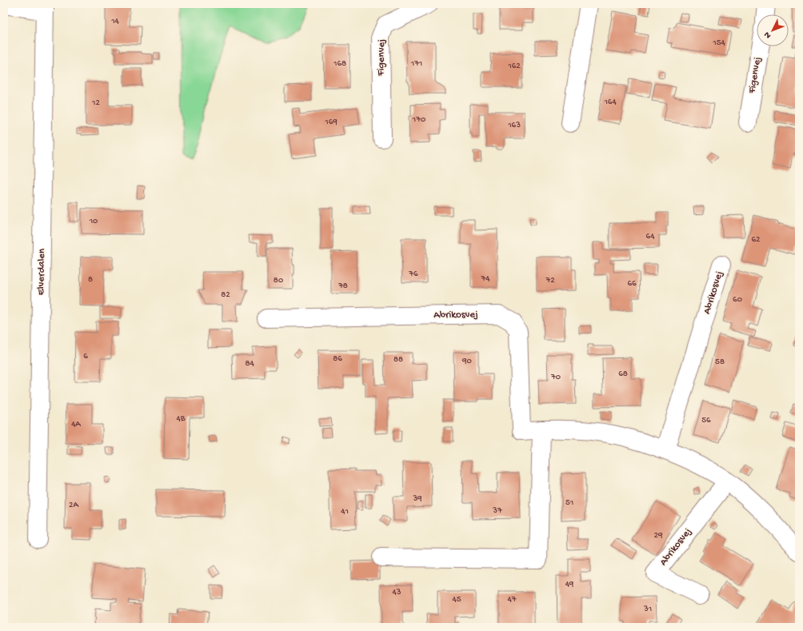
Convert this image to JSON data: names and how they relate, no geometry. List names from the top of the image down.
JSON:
{
  "streets": {
    "street": ["Figenvej", "Elverdalen", "Abrikosvej"]
  },
  "house_numbers": [
    "14",
    "154",
    "168",
    "171",
    "162",
    "164",
    "12",
    "170",
    "169",
    "163",
    "10",
    "64",
    "62",
    "76",
    "74",
    "8",
    "80",
    "72",
    "66",
    "78",
    "82",
    "60",
    "6",
    "86",
    "88",
    "90",
    "58",
    "84",
    "68",
    "70",
    "4B",
    "56",
    "4A",
    "39",
    "51",
    "2A",
    "37",
    "41",
    "29",
    "49",
    "43",
    "45",
    "47",
    "31"
  ],
  "north": "bottom left"
}
